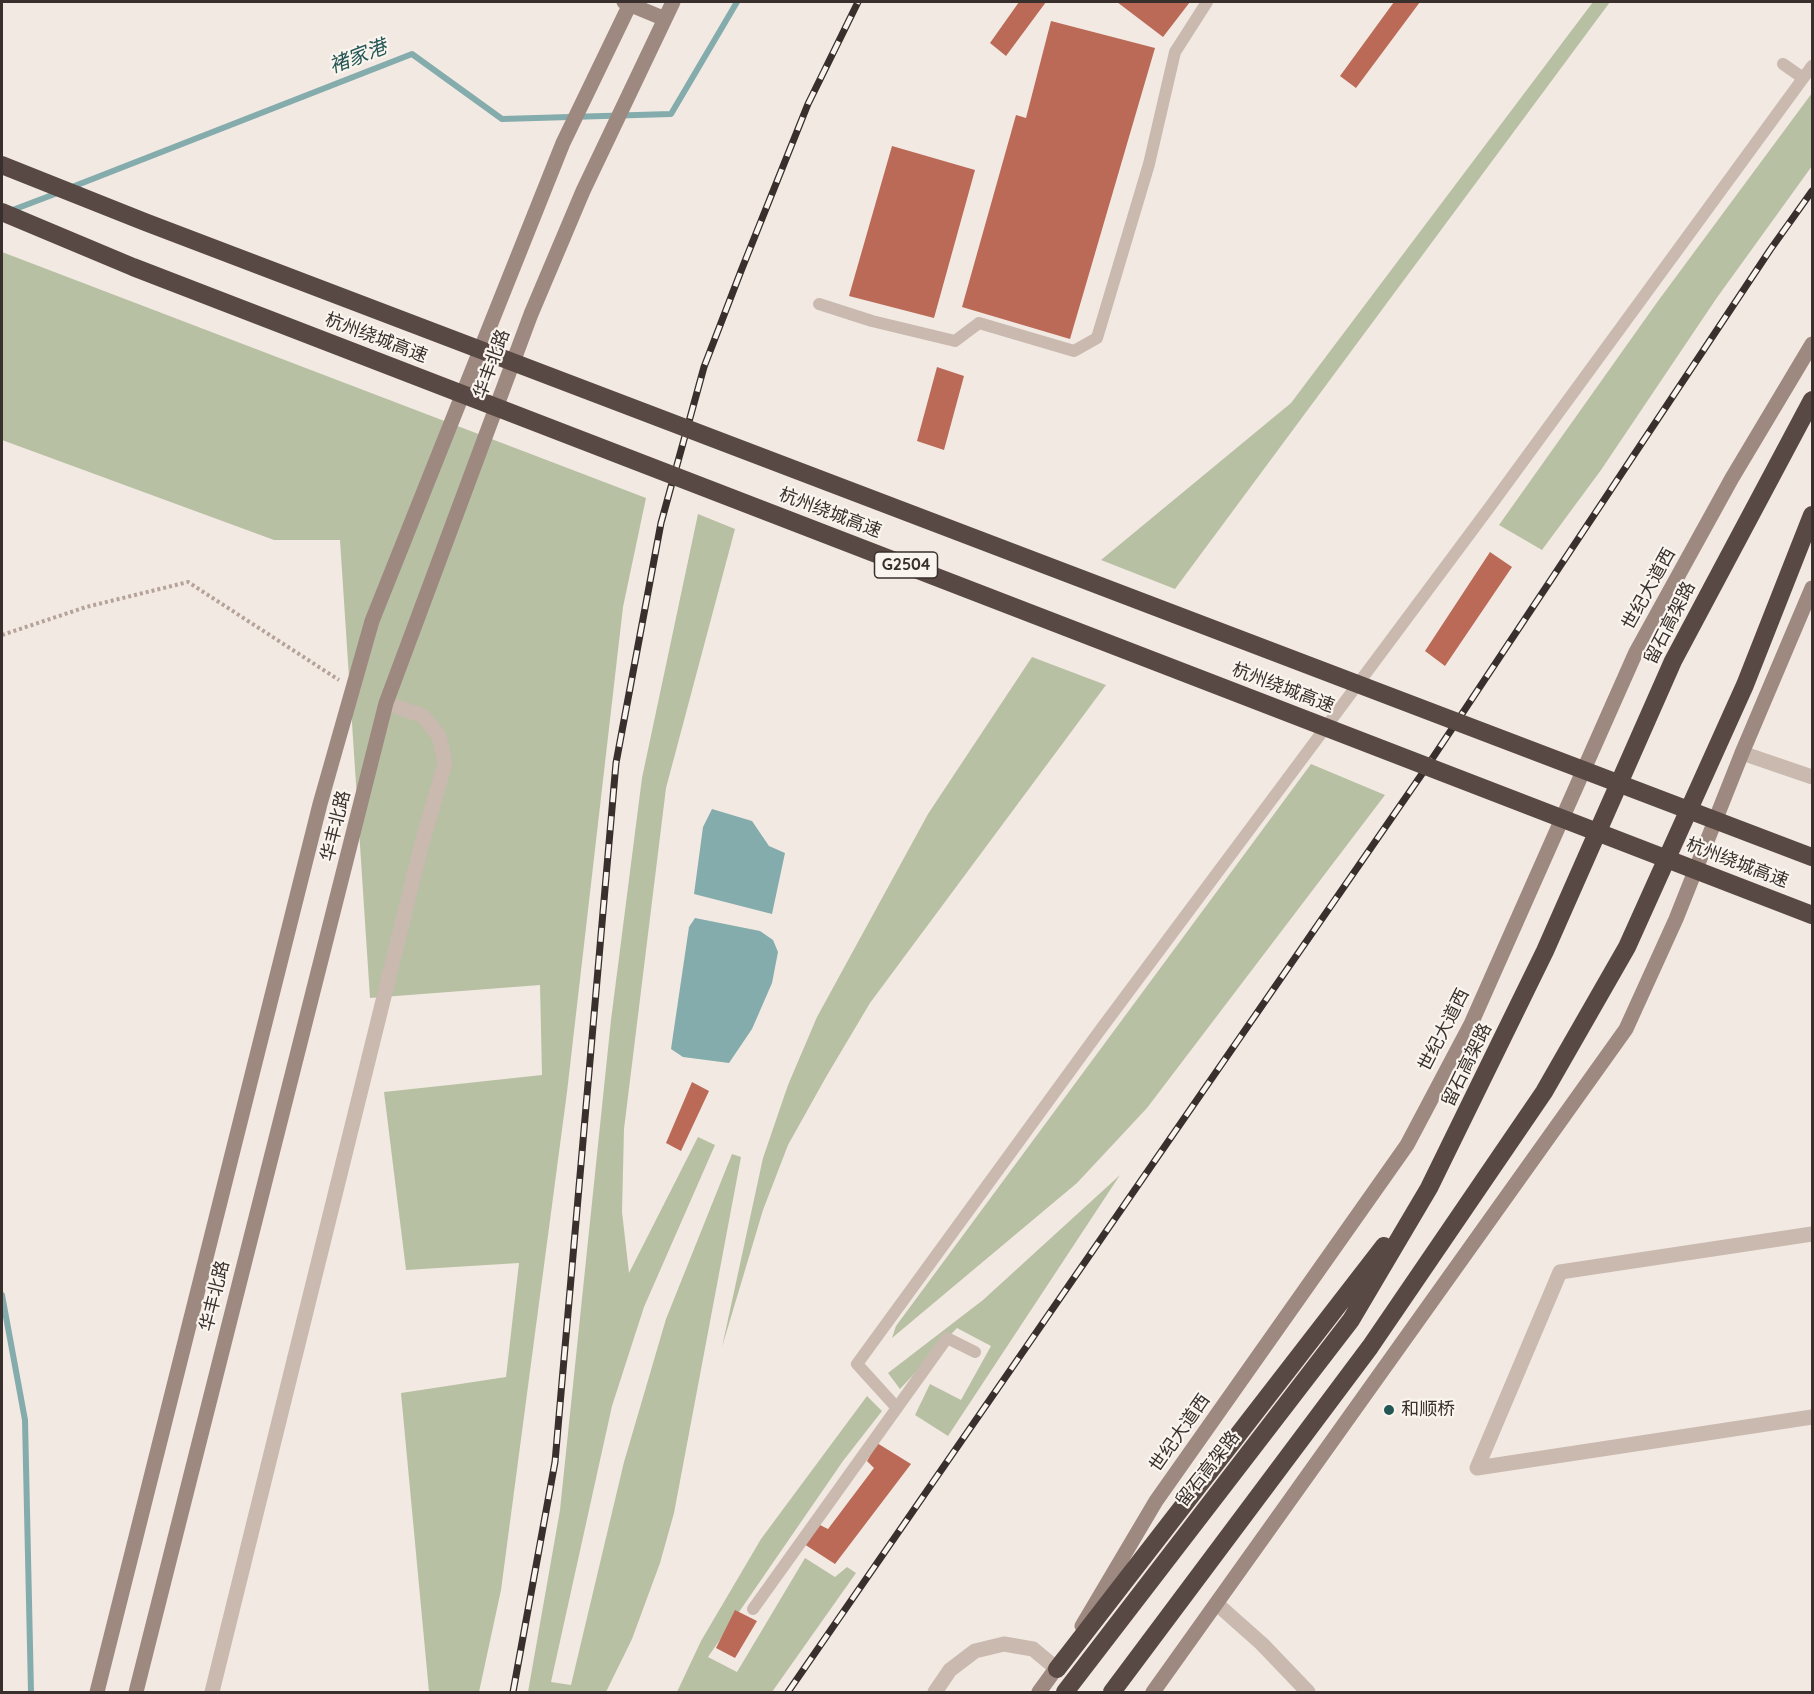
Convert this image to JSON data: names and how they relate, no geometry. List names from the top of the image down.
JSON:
{
  "streets": {
    "highway": ["杭州绕城高速", "G2504", "留石高架路"],
    "main road": ["华丰北路", "世纪大道西"]
  },
  "water": ["褚家港"],
  "places": ["和顺桥"]
}
